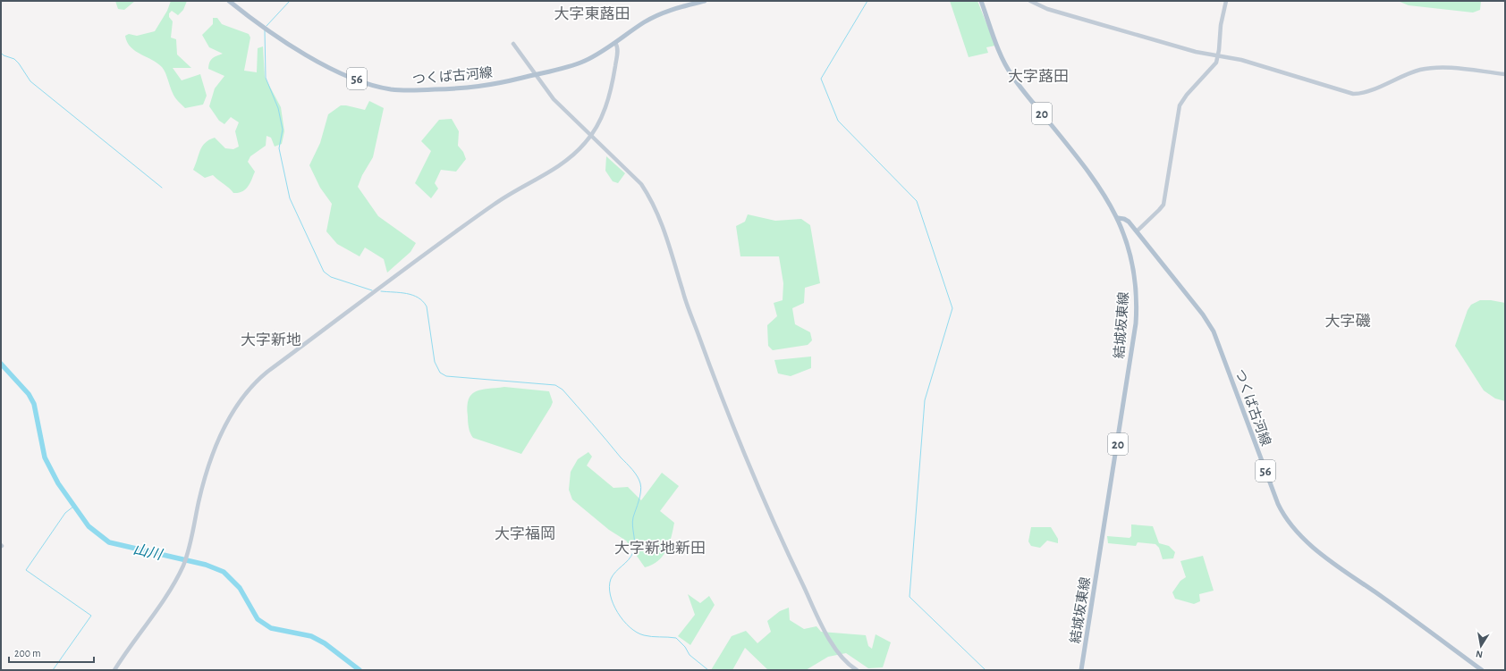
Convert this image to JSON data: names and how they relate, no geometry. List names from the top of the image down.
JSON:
{
  "streets": {
    "main road": [
      "つくば古河線",
      "56",
      "20",
      "結城坂東線"
    ]
  },
  "crossings": [
    ["つくば古河線", "結城坂東線"]
  ],
  "districts": [
    "大字東蕗田",
    "大字蕗田",
    "大字磯",
    "大字新地",
    "大字福岡",
    "大字新地新田"
  ],
  "water": ["山川"],
  "scale_bar": "200 m",
  "north": "bottom"
}
